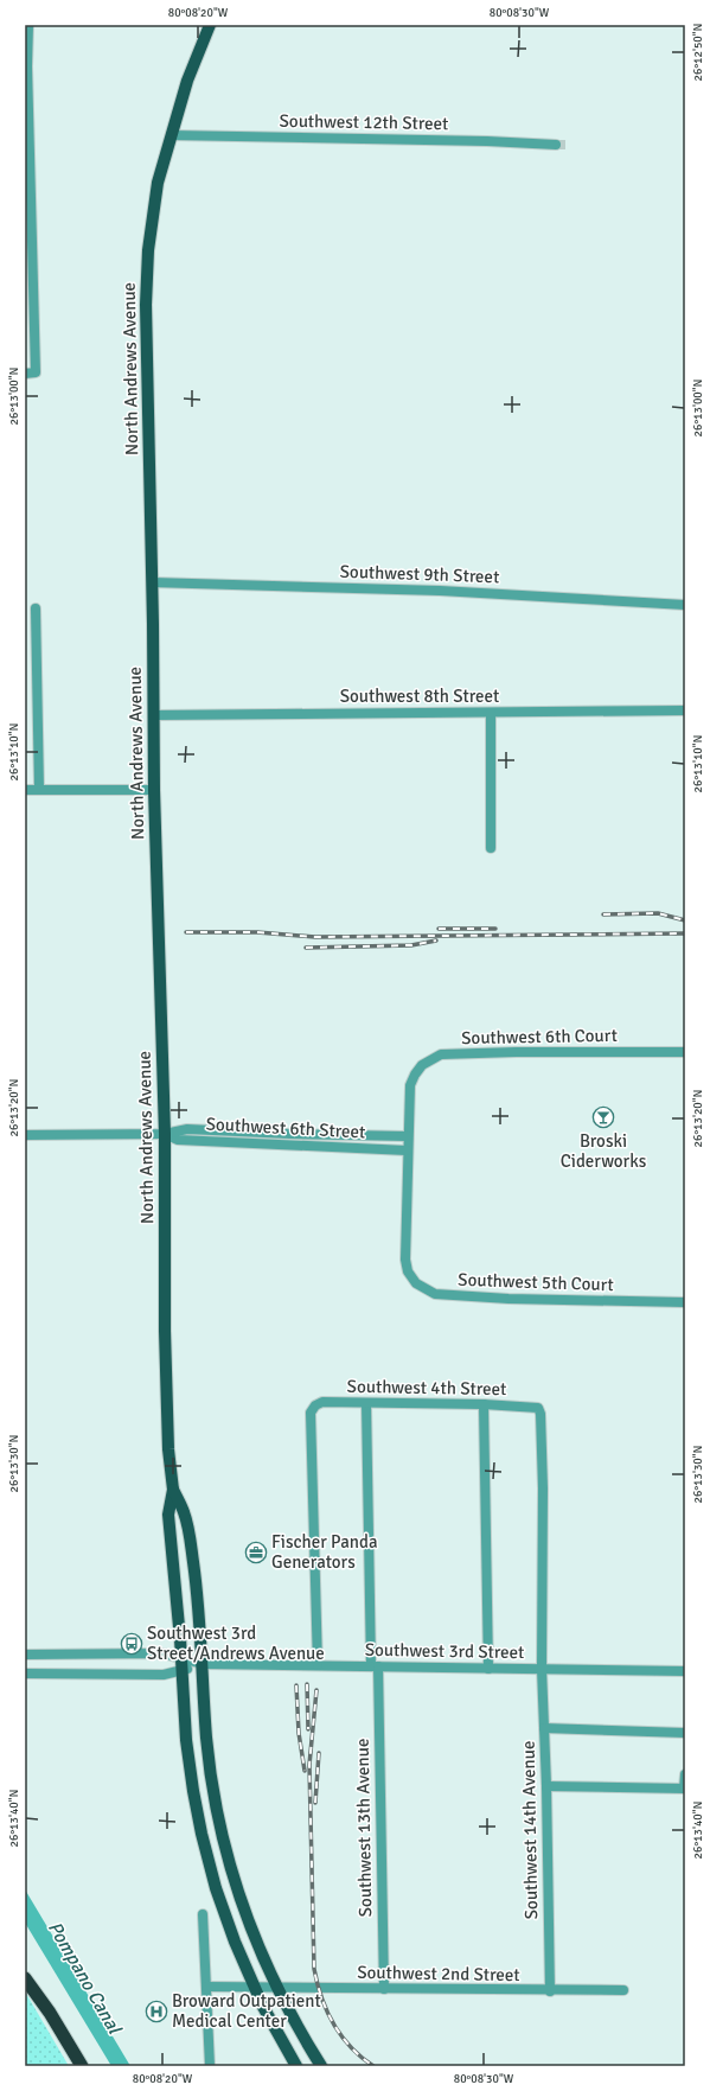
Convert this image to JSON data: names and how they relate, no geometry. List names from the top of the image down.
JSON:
{
  "streets": {
    "main road": ["North Andrews Avenue"],
    "street": [
      "Southwest 12th Street",
      "Southwest 9th Street",
      "Southwest 8th Street",
      "Southwest 6th Court",
      "Southwest 6th Street",
      "Southwest 5th Court",
      "Southwest 4th Street",
      "Southwest 3rd Street",
      "Southwest 13th Avenue",
      "Southwest 14th Avenue",
      "Southwest 2nd Street"
    ]
  },
  "crossings": [
    ["Southwest 12th Street", "North Andrews Avenue"],
    ["North Andrews Avenue", "Southwest 9th Street"],
    ["North Andrews Avenue", "Southwest 8th Street"],
    ["North Andrews Avenue", "Southwest 6th Street"],
    ["North Andrews Avenue", "Southwest 3rd Street"],
    ["North Andrews Avenue", "Southwest 2nd Street"],
    ["Southwest 6th Court", "Southwest 6th Street"],
    ["Southwest 6th Street", "Southwest 5th Court"],
    ["Southwest 4th Street", "Southwest 3rd Street"],
    ["Southwest 4th Street", "Southwest 13th Avenue"],
    ["Southwest 4th Street", "Southwest 14th Avenue"],
    ["Southwest 3rd Street", "Southwest 13th Avenue"],
    ["Southwest 3rd Street", "Southwest 14th Avenue"],
    ["Southwest 13th Avenue", "Southwest 2nd Street"],
    ["Southwest 14th Avenue", "Southwest 2nd Street"]
  ],
  "water": ["Pompano Canal"],
  "places": {
    "bar": ["Broski Ciderworks"],
    "office": ["Fischer Panda Generators"],
    "bus stop": ["Southwest 3rd Street/Andrews Avenue"],
    "hospital": ["Broward Outpatient Medical Center"]
  },
  "coordinates": [
    "80°08'20\"W",
    "80°08'30\"W",
    "26°12'50\"N",
    "26°13'00\"N",
    "26°13'10\"N",
    "26°13'20\"N",
    "26°13'30\"N",
    "26°13'40\"N"
  ]
}
